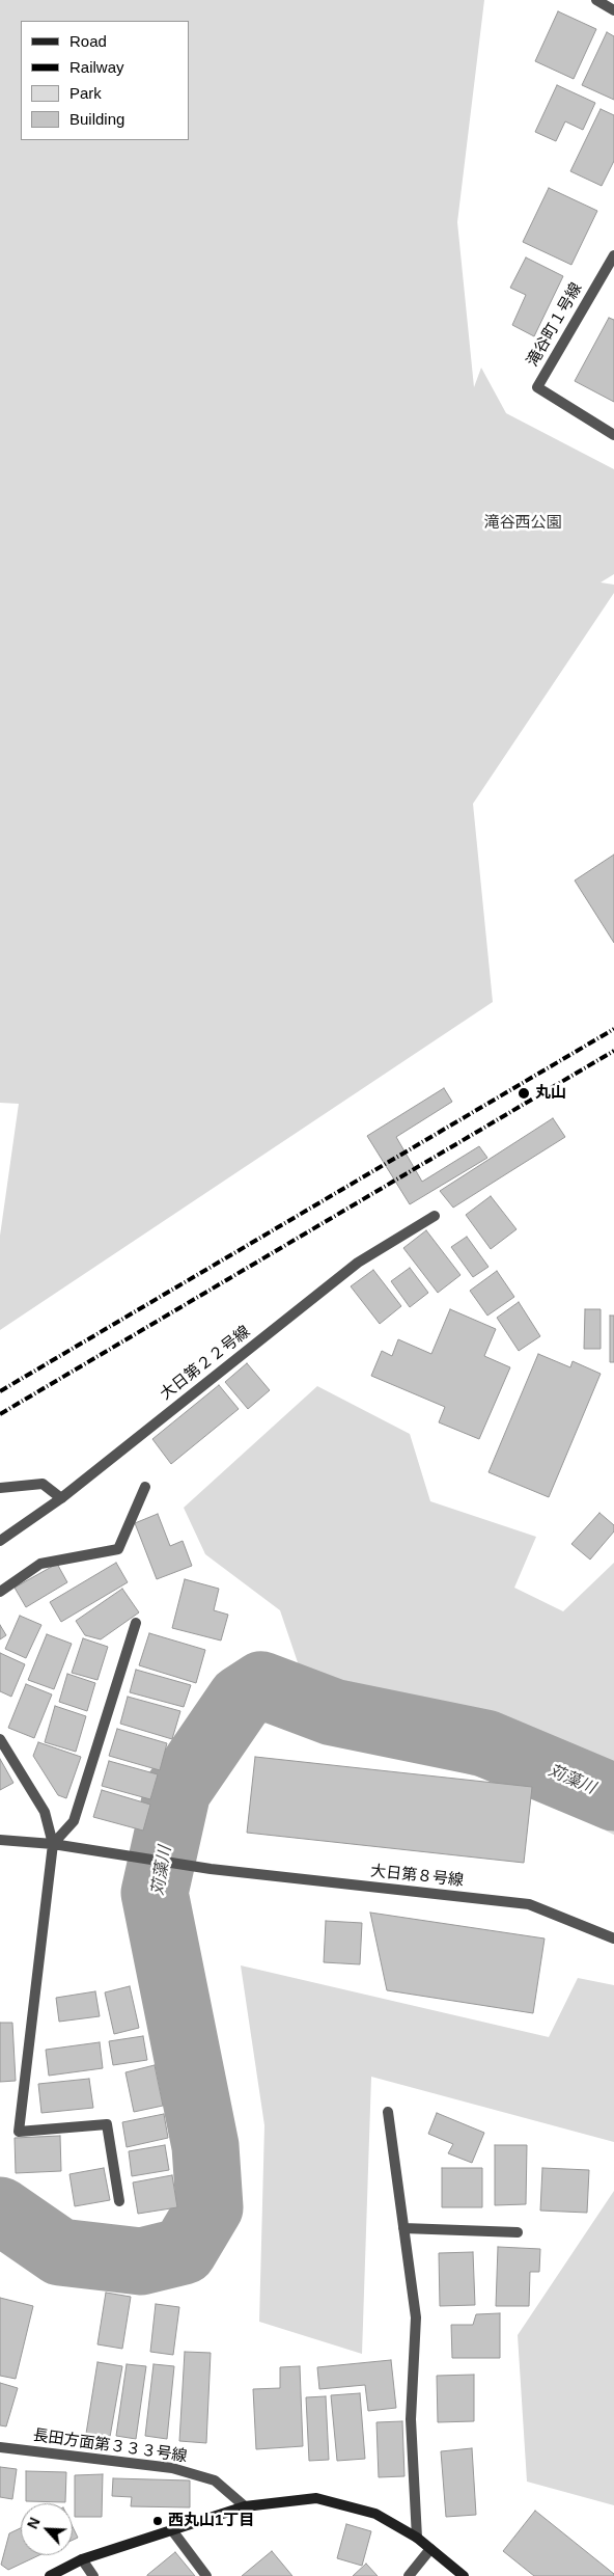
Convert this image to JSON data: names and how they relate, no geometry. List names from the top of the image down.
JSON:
{
  "streets": {
    "street": [
      "滝谷町１号線",
      "大日第２２号線",
      "大日第８号線",
      "長田方面第３３３号線"
    ]
  },
  "water": ["苅藻川"],
  "parks": ["滝谷西公園"],
  "places": ["丸山", "西丸山1丁目"],
  "legend": [
    "Road",
    "Railway",
    "Park",
    "Building"
  ],
  "north": "top left"
}
